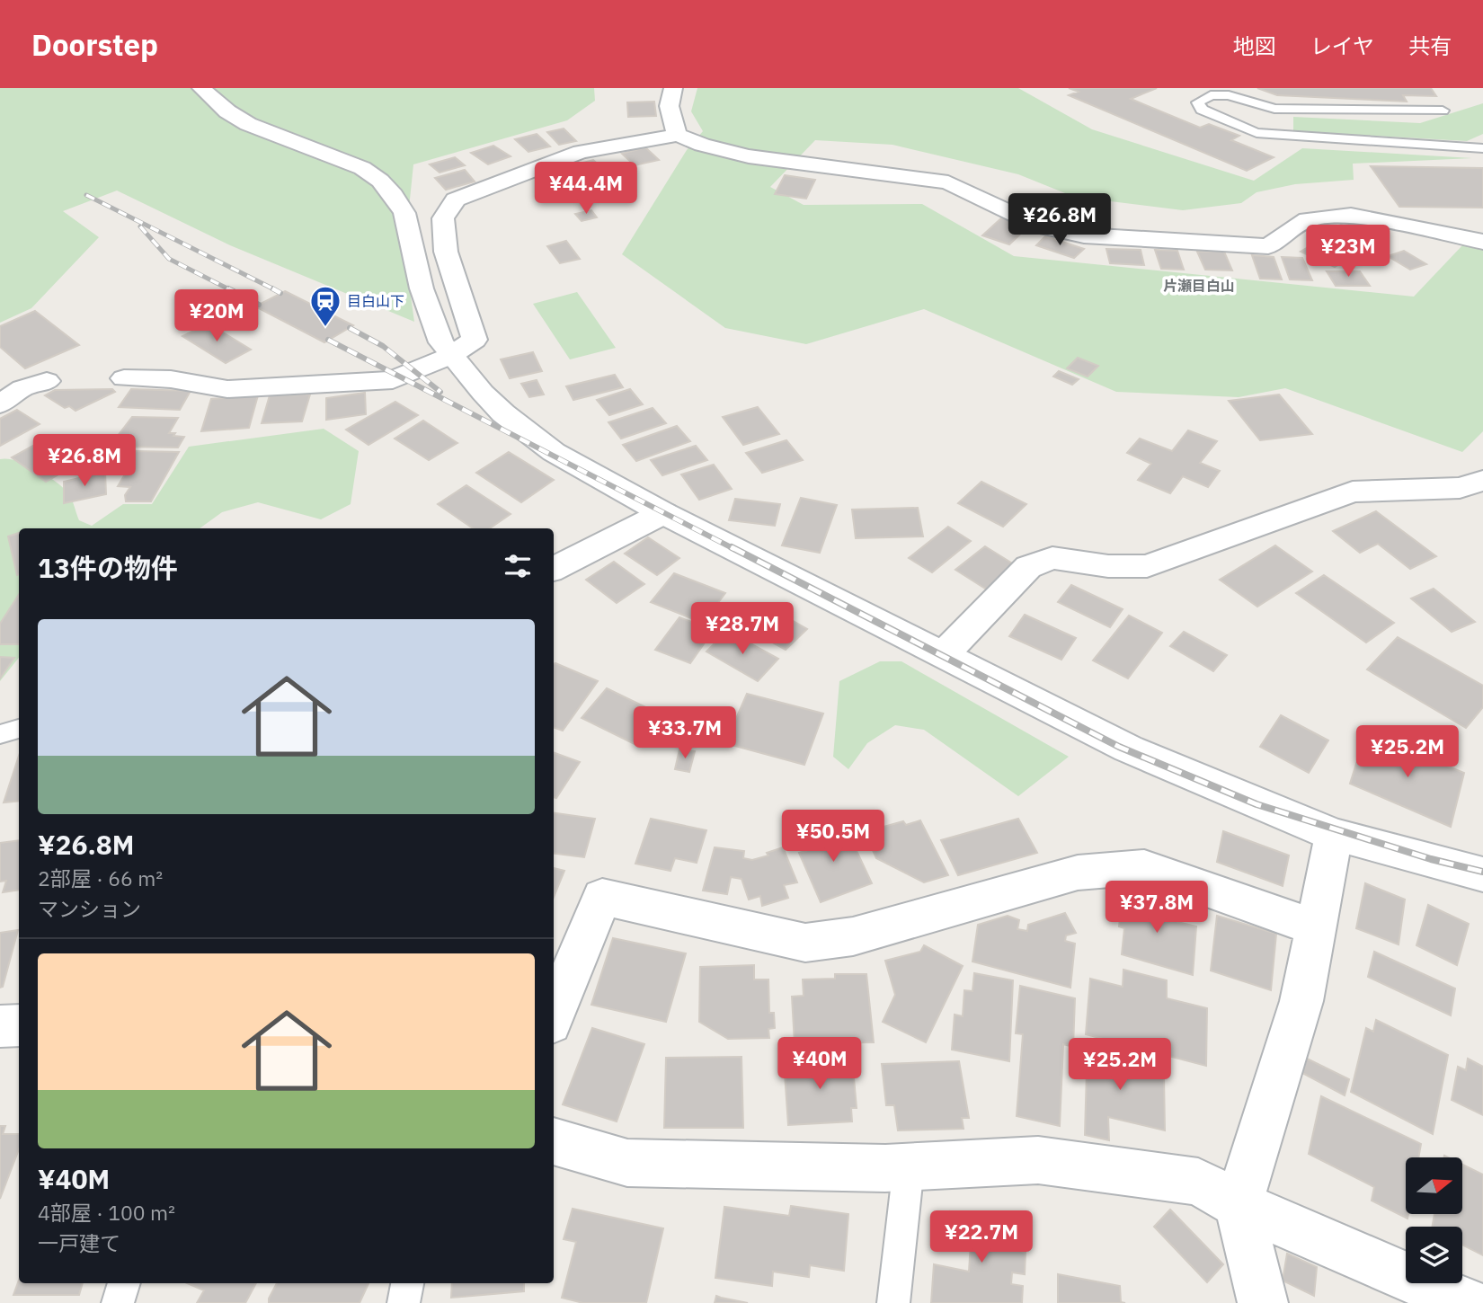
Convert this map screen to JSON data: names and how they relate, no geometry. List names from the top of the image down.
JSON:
{
  "districts": ["片瀬目白山"],
  "places": {
    "station": ["目白山下"]
  },
  "north": "right",
  "page": {
    "header": "Doorstep",
    "nav": ["地図", "レイヤ", "共有"],
    "price": [
      "¥44.4M",
      "¥26.8M",
      "¥23M",
      "¥20M",
      "¥26.8M",
      "¥28.7M",
      "¥33.7M",
      "¥25.2M",
      "¥50.5M",
      "¥37.8M",
      "¥40M",
      "¥25.2M",
      "¥22.7M"
    ],
    "heading": "13件の物件",
    "list": [
      {
        "name": "¥26.8M",
        "note": "2部屋 · 66 m² · マンション"
      },
      {
        "name": "¥40M",
        "note": "4部屋 · 100 m² · 一戸建て"
      }
    ]
  }
}
